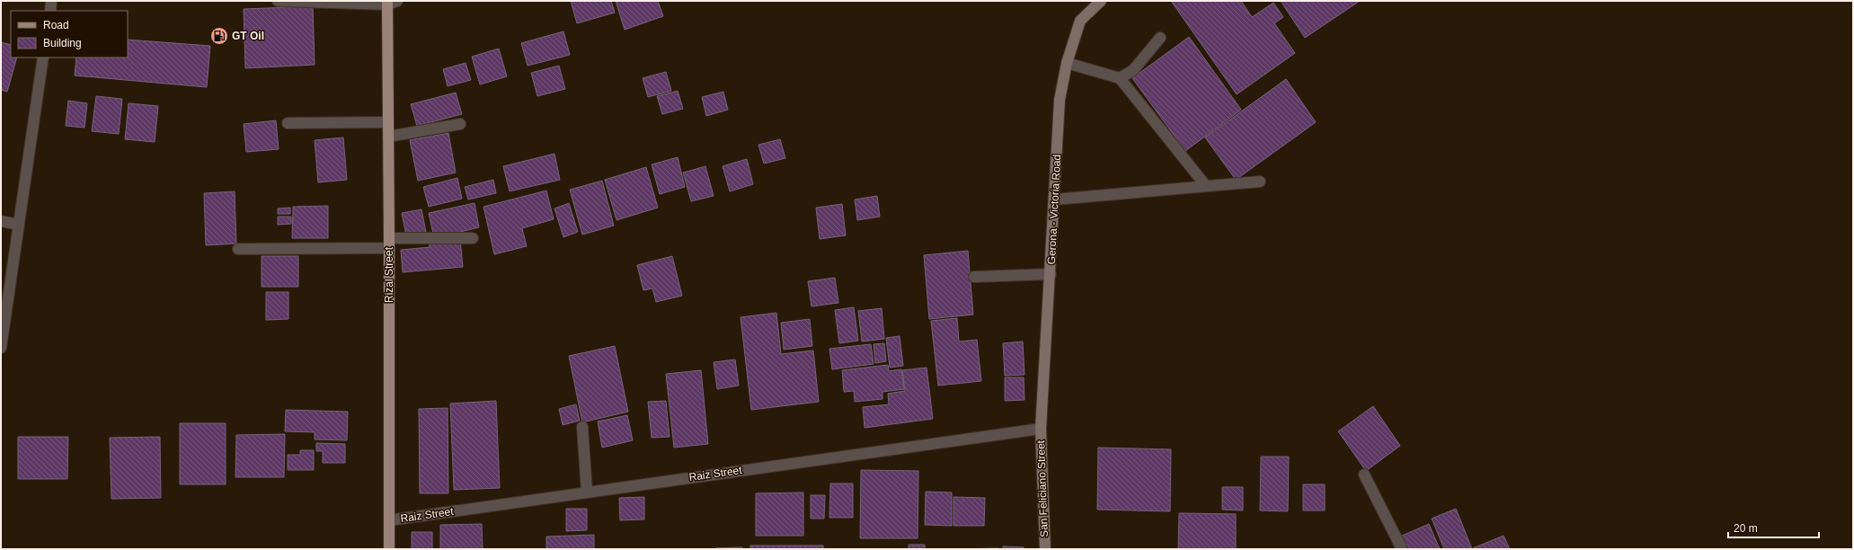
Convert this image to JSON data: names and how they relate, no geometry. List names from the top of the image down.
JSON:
{
  "streets": {
    "main road": ["Gerona - Victoria Road", "Rizal Street", "San Feliciano Street"],
    "street": ["Raiz Street"]
  },
  "crossings": [
    ["Gerona - Victoria Road", "Raiz Street"],
    ["Gerona - Victoria Road", "San Feliciano Street"],
    ["Rizal Street", "Raiz Street"],
    ["Raiz Street", "San Feliciano Street"]
  ],
  "places": {
    "fuel station": ["GT Oil"]
  },
  "legend": ["Road", "Building"],
  "scale_bar": "20 m"
}
